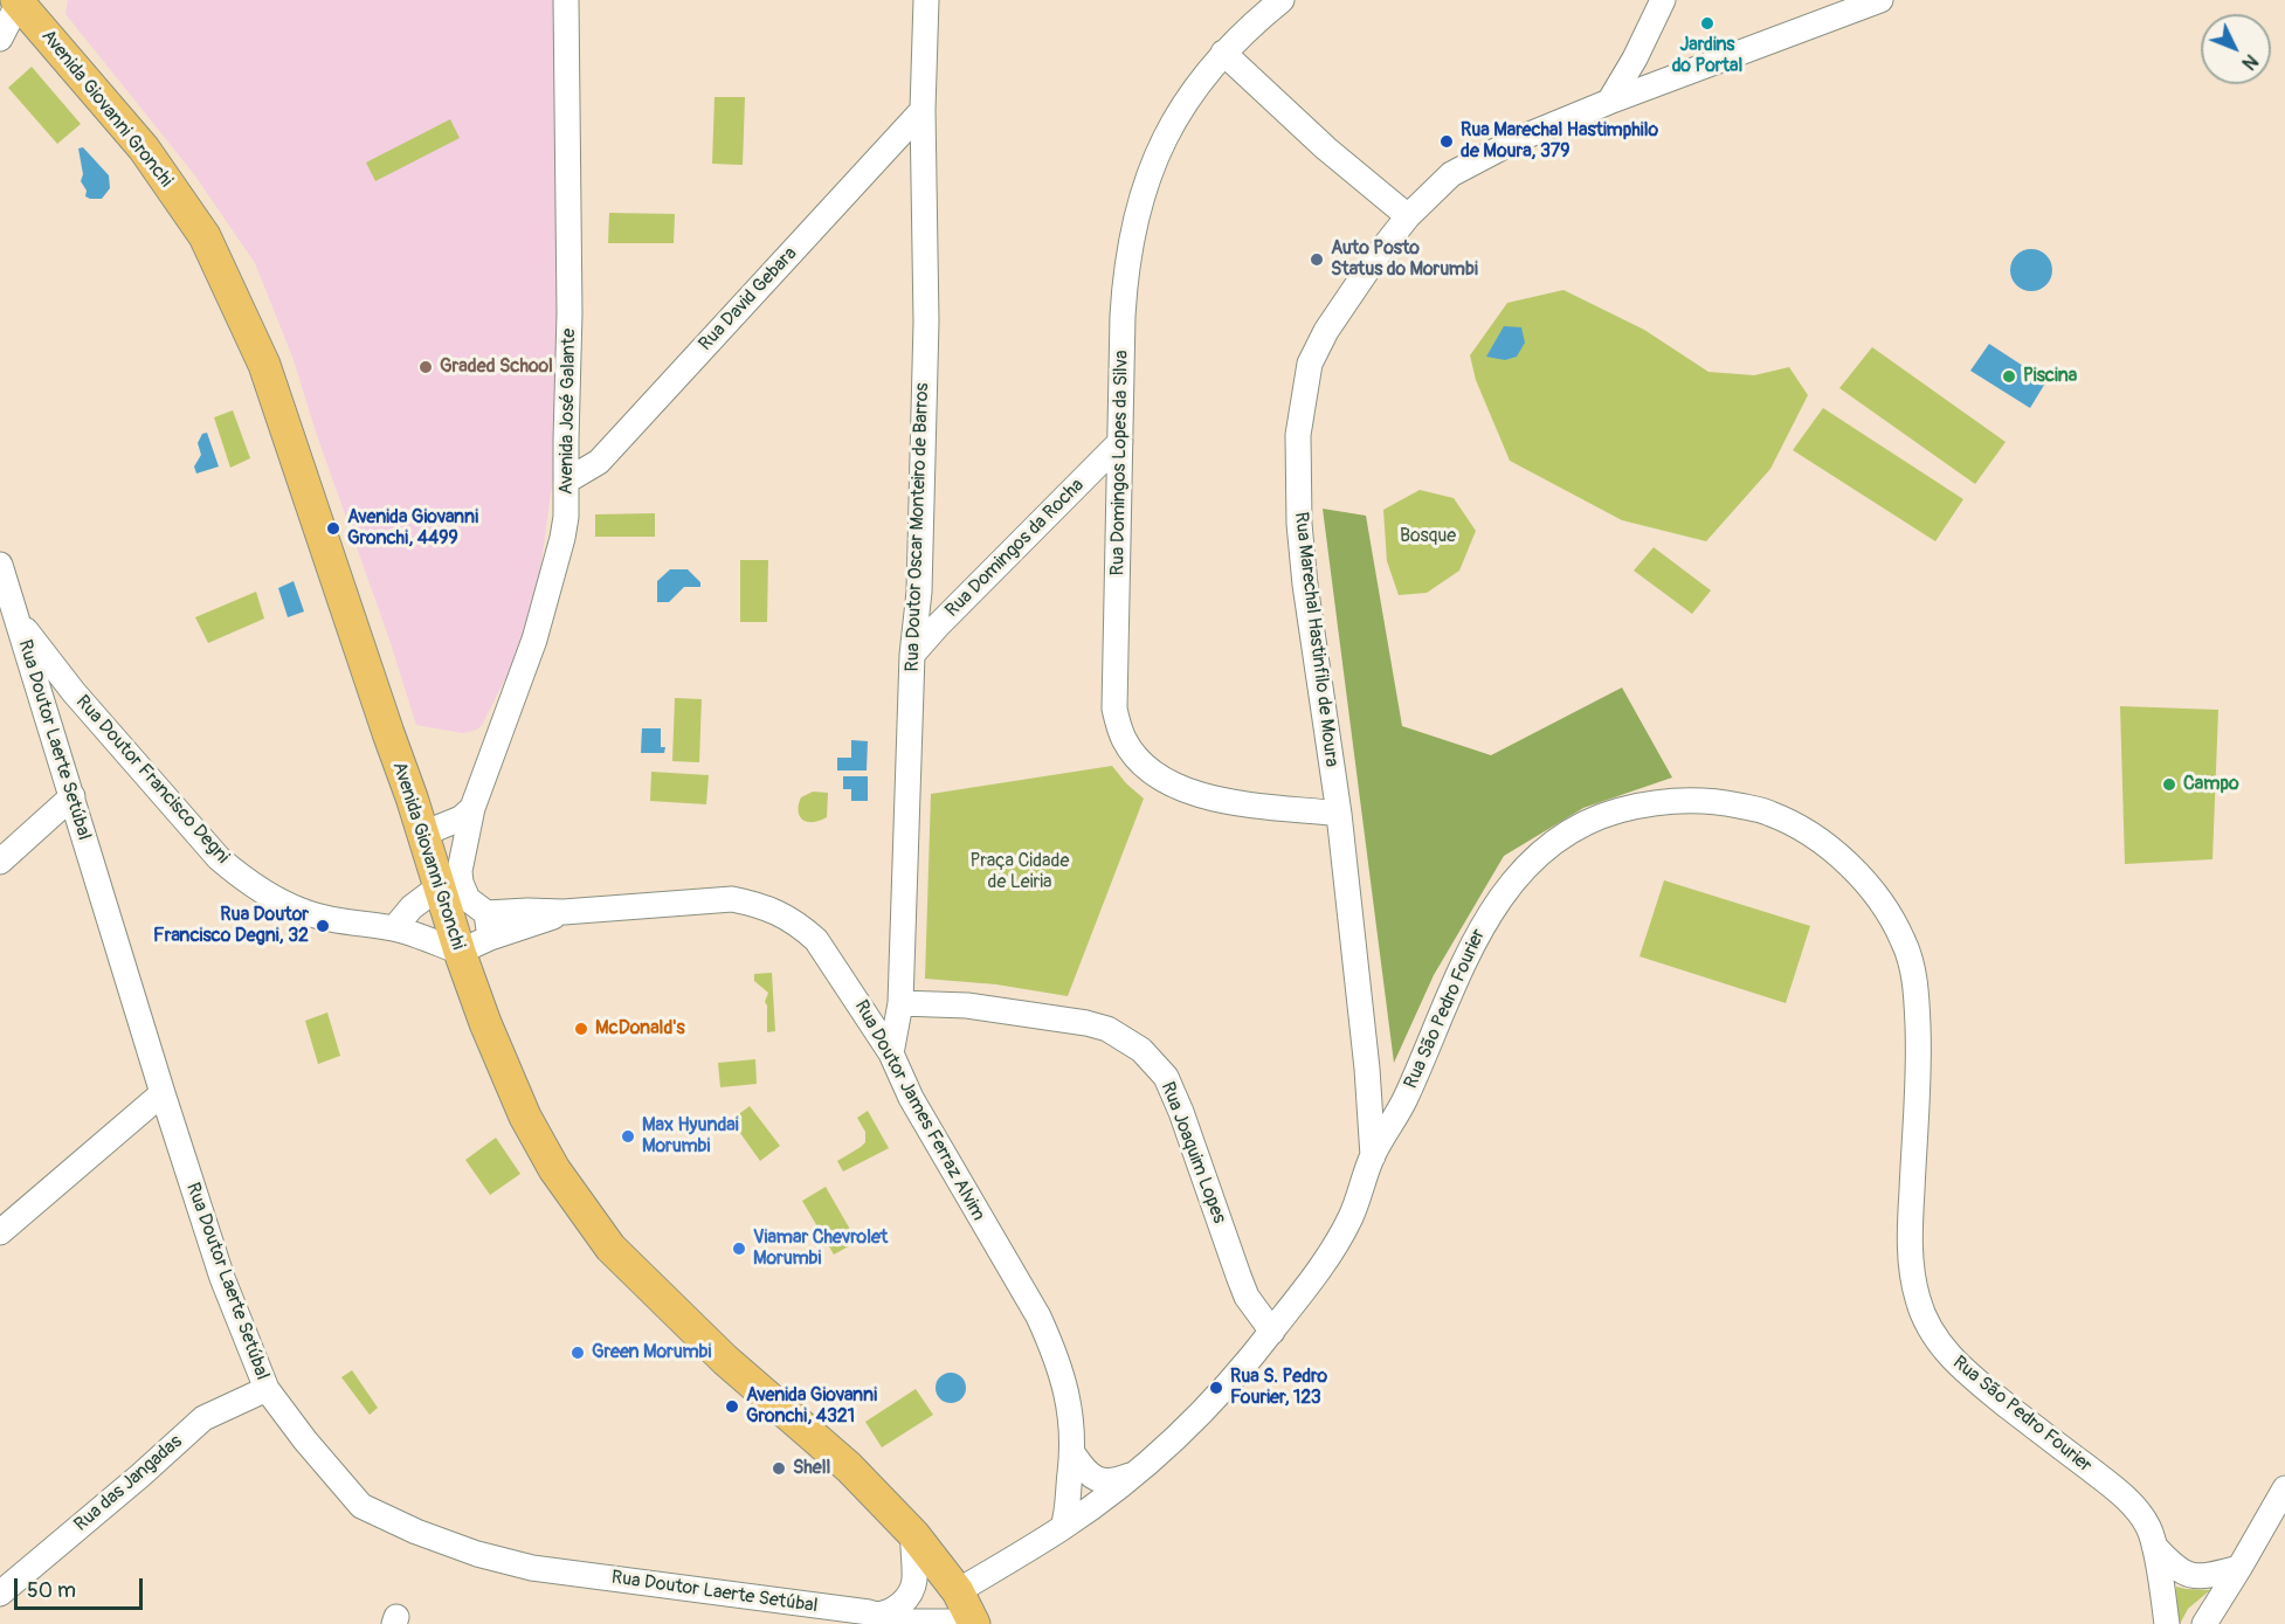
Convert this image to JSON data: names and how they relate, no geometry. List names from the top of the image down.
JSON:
{
  "streets": {
    "main road": ["Avenida Giovanni Gronchi"],
    "street": [
      "Rua David Gebara",
      "Avenida José Galante",
      "Rua Domingos Lopes da Silva",
      "Rua Doutor Oscar Monteiro de Barros",
      "Rua Domingos da Rocha",
      "Rua Marechal Hastinfilo de Moura",
      "Rua Doutor Laerte Setúbal",
      "Rua Doutor Francisco Degni",
      "Rua São Pedro Fourier",
      "Rua Doutor James Ferraz Alvim",
      "Rua Joaquim Lopes",
      "Rua das Jangadas"
    ]
  },
  "crossings": [
    ["Avenida Giovanni Gronchi", "Rua Doutor Francisco Degni"],
    ["Avenida Giovanni Gronchi", "Rua São Pedro Fourier"],
    ["Rua David Gebara", "Avenida José Galante"],
    ["Rua David Gebara", "Rua Doutor Oscar Monteiro de Barros"],
    ["Avenida José Galante", "Rua Doutor James Ferraz Alvim"],
    ["Rua Domingos Lopes da Silva", "Rua Domingos da Rocha"],
    ["Rua Domingos Lopes da Silva", "Rua Marechal Hastinfilo de Moura"],
    ["Rua Doutor Oscar Monteiro de Barros", "Rua Domingos da Rocha"],
    ["Rua Doutor Oscar Monteiro de Barros", "Rua Doutor James Ferraz Alvim"],
    ["Rua Doutor Oscar Monteiro de Barros", "Rua Joaquim Lopes"],
    ["Rua Marechal Hastinfilo de Moura", "Rua São Pedro Fourier"],
    ["Rua Doutor Laerte Setúbal", "Rua Doutor Francisco Degni"],
    ["Rua Doutor Laerte Setúbal", "Rua das Jangadas"],
    ["Rua São Pedro Fourier", "Rua Doutor James Ferraz Alvim"],
    ["Rua São Pedro Fourier", "Rua Joaquim Lopes"]
  ],
  "parks": ["Bosque", "Praça Cidade de Leiria"],
  "places": [
    "Jardins do Portal",
    "Rua Marechal Hastimphilo de Moura, 379",
    "Auto Posto Status do Morumbi",
    "Graded School",
    "Piscina",
    "Avenida Giovanni Gronchi, 4499",
    "Campo",
    "Rua Doutor Francisco Degni, 32",
    "McDonald's",
    "Max Hyundai Morumbi",
    "Viamar Chevrolet Morumbi",
    "Green Morumbi",
    "Rua S. Pedro Fourier, 123",
    "Avenida Giovanni Gronchi, 4321",
    "Shell"
  ],
  "scale_bar": "50 m",
  "north": "bottom right"
}
